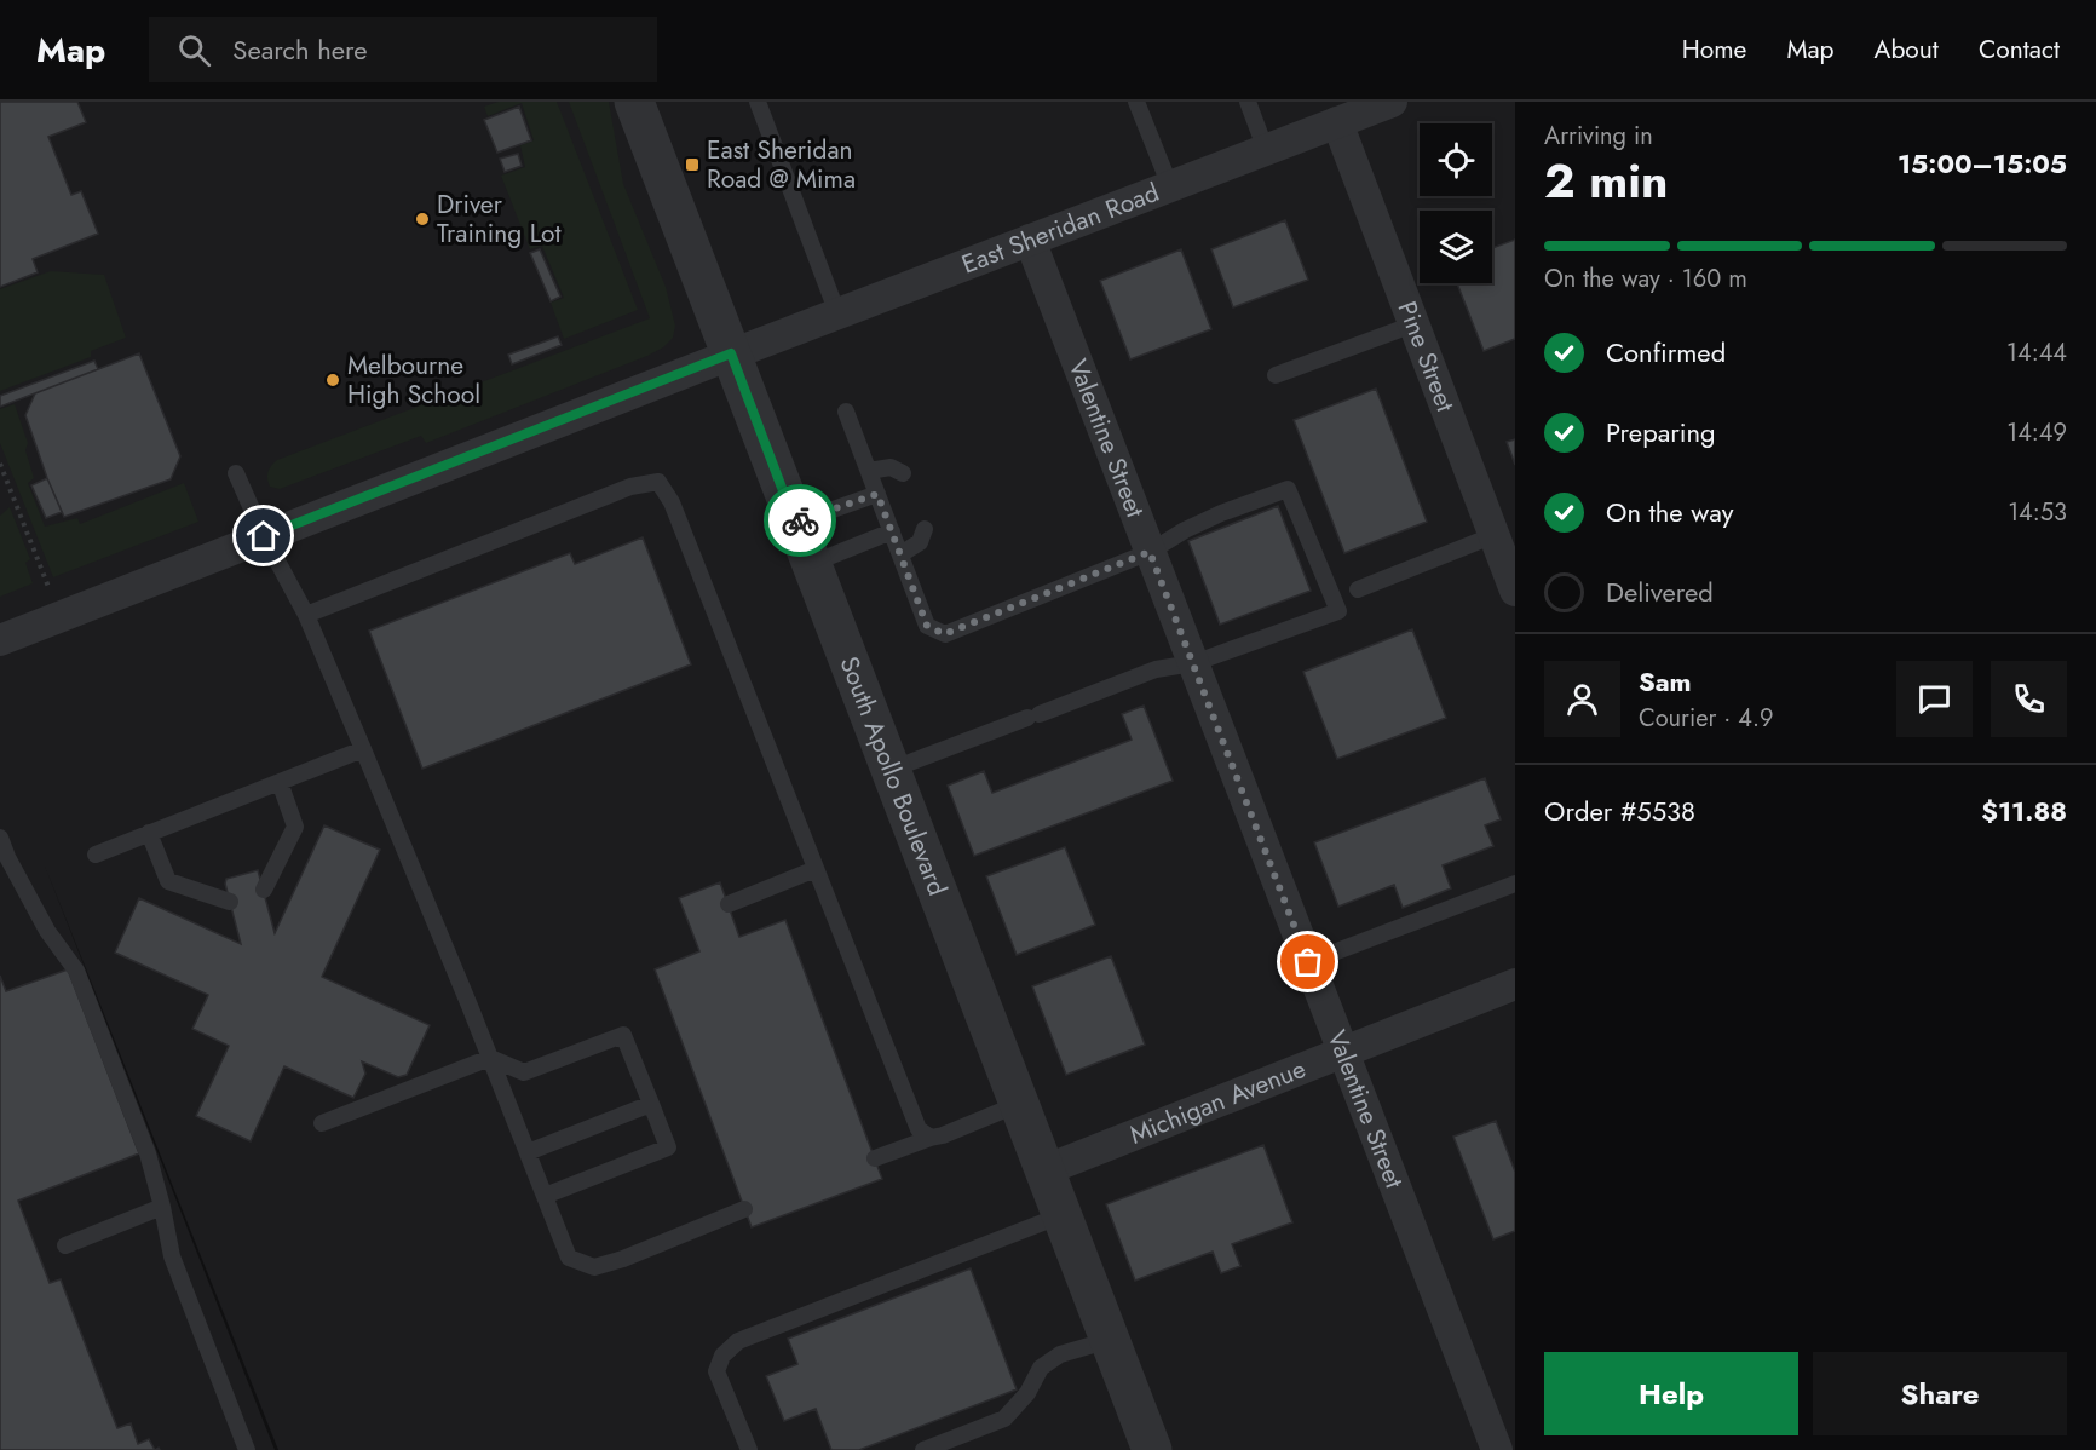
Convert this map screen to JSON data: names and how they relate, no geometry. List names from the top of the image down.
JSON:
{
  "streets": {
    "street": [
      "East Sheridan Road",
      "Pine Street",
      "Valentine Street",
      "South Apollo Boulevard",
      "Michigan Avenue"
    ]
  },
  "crossings": [
    ["East Sheridan Road", "Pine Street"],
    ["East Sheridan Road", "Valentine Street"],
    ["East Sheridan Road", "South Apollo Boulevard"],
    ["Valentine Street", "Michigan Avenue"],
    ["South Apollo Boulevard", "Michigan Avenue"]
  ],
  "places": {
    "transit": ["East Sheridan Road @ Mima"],
    "other": ["Driver Training Lot", "Melbourne High School"]
  },
  "page": {
    "header": "Map",
    "search": "Search here",
    "nav": [
      "Home",
      "Map",
      "About",
      "Contact"
    ],
    "heading": ["2 min", "Arriving in", "15:00–15:05"],
    "panel": [
      "Sam",
      "Courier · 4.9",
      "Order #5538",
      "$11.88"
    ],
    "bar": "On the way · 160 m",
    "list": [
      ["Confirmed", "14:44"],
      ["Preparing", "14:49"],
      ["On the way", "14:53"],
      "Delivered"
    ],
    "buttons": ["Help", "Share"]
  }
}
